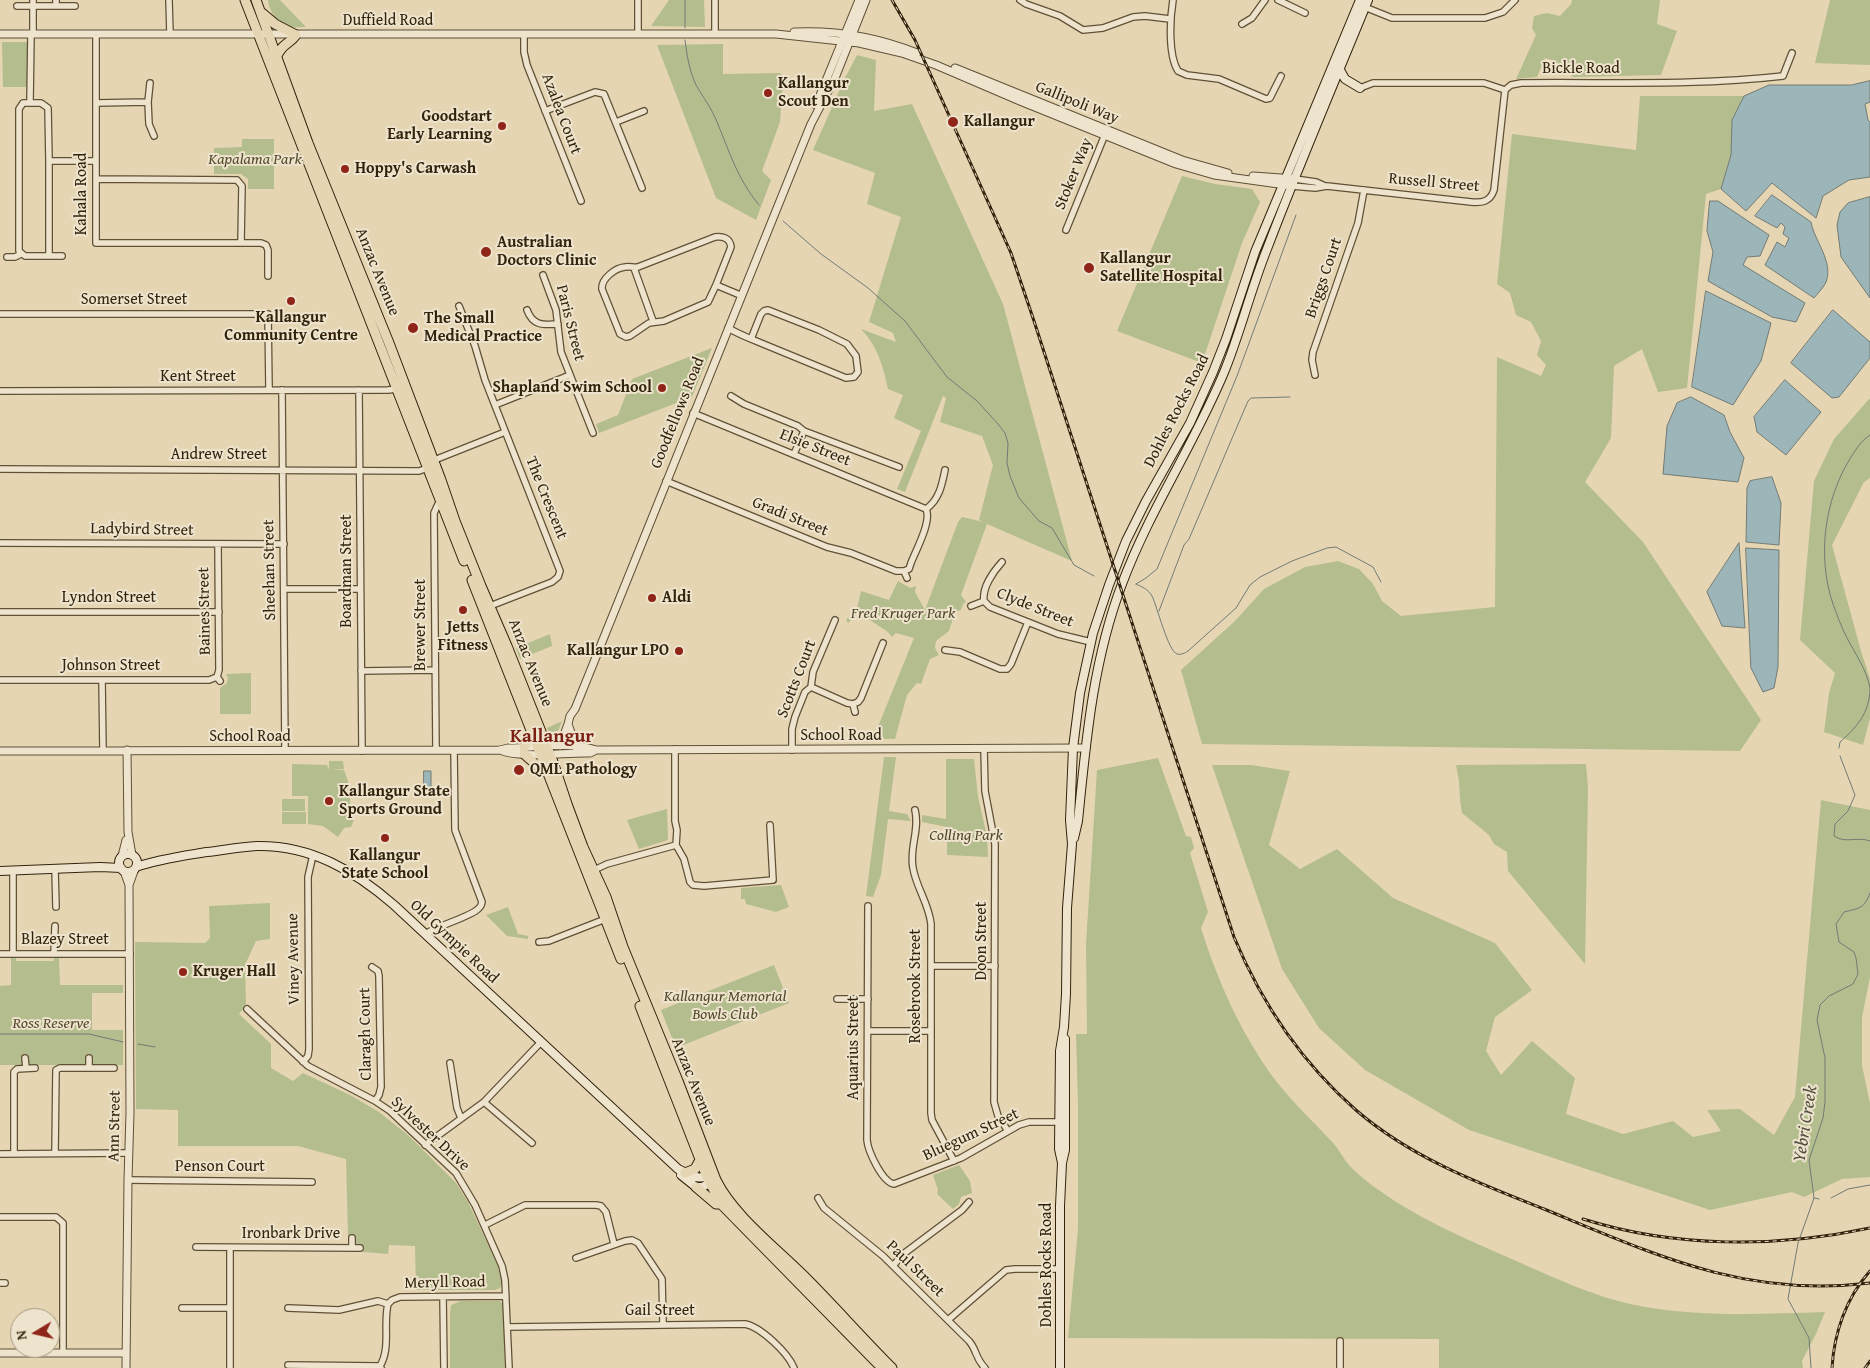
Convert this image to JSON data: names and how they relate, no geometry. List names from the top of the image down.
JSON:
{
  "streets": {
    "highway": ["Anzac Avenue"],
    "main road": ["Dohles Rocks Road", "Old Gympie Road"],
    "street": [
      "Duffield Road",
      "Bickle Road",
      "Gallipoli Way",
      "Azalea Court",
      "Stoker Way",
      "Russell Street",
      "Kahala Road",
      "Briggs Court",
      "Somerset Street",
      "Paris Street",
      "Kent Street",
      "Goodfellows Road",
      "Elsie Street",
      "Andrew Street",
      "The Crescent",
      "Gradi Street",
      "Ladybird Street",
      "Sheehan Street",
      "Boardman Street",
      "Lyndon Street",
      "Clyde Street",
      "Baines Street",
      "Brewer Street",
      "Johnson Street",
      "Scotts Court",
      "School Road",
      "Blazey Street",
      "Doon Street",
      "Viney Avenue",
      "Rosebrook Street",
      "Claragh Court",
      "Aquarius Street",
      "Ann Street",
      "Sylvester Drive",
      "Bluegum Street",
      "Penson Court",
      "Ironbark Drive",
      "Paul Street",
      "Meryll Road",
      "Gail Street"
    ]
  },
  "crossings": [
    ["Duffield Road", "Gallipoli Way"],
    ["Duffield Road", "Azalea Court"],
    ["Duffield Road", "Kahala Road"],
    ["Duffield Road", "Anzac Avenue"],
    ["Duffield Road", "Goodfellows Road"],
    ["Bickle Road", "Russell Street"],
    ["Gallipoli Way", "Stoker Way"],
    ["Gallipoli Way", "Russell Street"],
    ["Gallipoli Way", "Dohles Rocks Road"],
    ["Gallipoli Way", "Goodfellows Road"],
    ["Russell Street", "Briggs Court"],
    ["Russell Street", "Dohles Rocks Road"],
    ["Anzac Avenue", "Kent Street"],
    ["Anzac Avenue", "Andrew Street"],
    ["Anzac Avenue", "The Crescent"],
    ["Anzac Avenue", "Brewer Street"],
    ["Anzac Avenue", "School Road"],
    ["Somerset Street", "Kent Street"],
    ["Kent Street", "Sheehan Street"],
    ["Kent Street", "Boardman Street"],
    ["Dohles Rocks Road", "Clyde Street"],
    ["Dohles Rocks Road", "School Road"],
    ["Dohles Rocks Road", "Bluegum Street"],
    ["Goodfellows Road", "Elsie Street"],
    ["Goodfellows Road", "Gradi Street"],
    ["Goodfellows Road", "School Road"],
    ["Elsie Street", "Gradi Street"],
    ["Andrew Street", "Sheehan Street"],
    ["Andrew Street", "Boardman Street"],
    ["Ladybird Street", "Sheehan Street"],
    ["Ladybird Street", "Baines Street"],
    ["Sheehan Street", "School Road"],
    ["Boardman Street", "School Road"],
    ["Lyndon Street", "Baines Street"],
    ["Baines Street", "Johnson Street"],
    ["Brewer Street", "School Road"],
    ["Scotts Court", "School Road"],
    ["School Road", "Doon Street"],
    ["Blazey Street", "Ann Street"],
    ["Doon Street", "Bluegum Street"],
    ["Old Gympie Road", "Viney Avenue"],
    ["Old Gympie Road", "Ann Street"],
    ["Viney Avenue", "Sylvester Drive"],
    ["Rosebrook Street", "Bluegum Street"],
    ["Claragh Court", "Sylvester Drive"],
    ["Aquarius Street", "Bluegum Street"],
    ["Ann Street", "Penson Court"],
    ["Sylvester Drive", "Meryll Road"],
    ["Sylvester Drive", "Gail Street"]
  ],
  "districts": ["Kallangur"],
  "water": ["Yebri Creek"],
  "parks": [
    "Kapalama Park",
    "Fred Kruger Park",
    "Colling Park",
    "Kallangur Memorial Bowls Club",
    "Ross Reserve"
  ],
  "places": [
    "Kallangur Scout Den",
    "Kallangur",
    "Goodstart Early Learning",
    "Hoppy's Carwash",
    "Australian Doctors Clinic",
    "Kallangur Satellite Hospital",
    "Kallangur Community Centre",
    "The Small Medical Practice",
    "Shapland Swim School",
    "Aldi",
    "Jetts Fitness",
    "Kallangur LPO",
    "QML Pathology",
    "Kallangur State Sports Ground",
    "Kallangur State School",
    "Kruger Hall"
  ],
  "north": "left"
}
